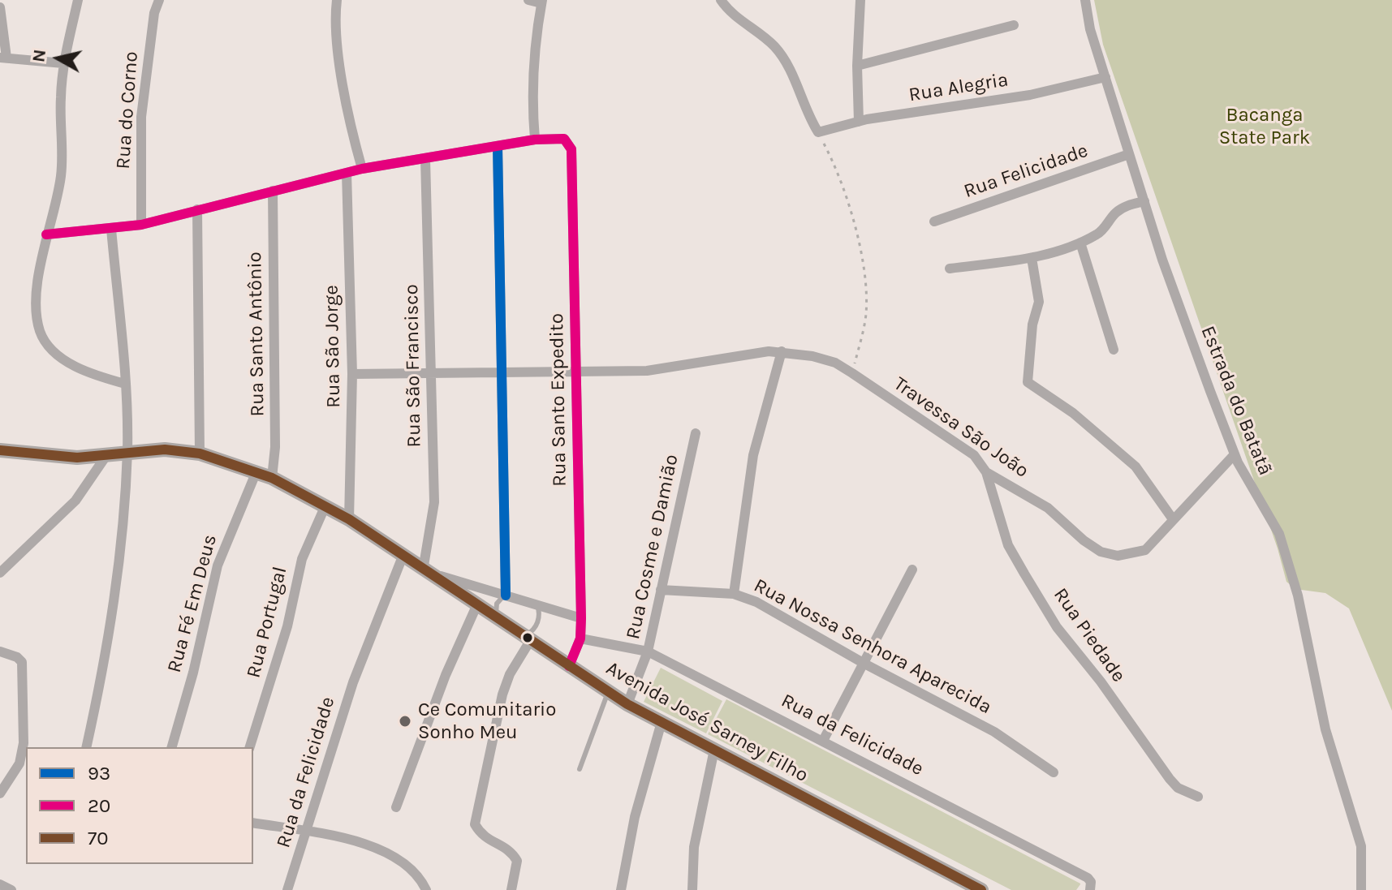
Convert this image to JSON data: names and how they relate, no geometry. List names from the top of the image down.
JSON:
{
  "streets": {
    "main road": ["Avenida José Sarney Filho"],
    "street": [
      "Rua Alegria",
      "Rua do Corno",
      "Rua Felicidade",
      "Rua Santo Antônio",
      "Rua São Jorge",
      "Rua São Francisco",
      "Rua Santo Expedito",
      "Estrada do Batatã",
      "Travessa São João",
      "Rua Cosme e Damião",
      "Rua Fé Em Deus",
      "Rua Portugal",
      "Rua Piedade",
      "Rua Nossa Senhora Aparecida",
      "Rua da Felicidade"
    ]
  },
  "crossings": [
    ["Rua Alegria", "Estrada do Batatã"],
    ["Rua Felicidade", "Estrada do Batatã"],
    ["Rua Santo Antônio", "Avenida José Sarney Filho"],
    ["Rua São Jorge", "Avenida José Sarney Filho"],
    ["Rua São Francisco", "Avenida José Sarney Filho"],
    ["Rua Santo Expedito", "Travessa São João"],
    ["Rua Santo Expedito", "Avenida José Sarney Filho"],
    ["Rua Santo Expedito", "Rua da Felicidade"],
    ["Estrada do Batatã", "Travessa São João"],
    ["Travessa São João", "Rua Piedade"],
    ["Rua Cosme e Damião", "Rua Nossa Senhora Aparecida"],
    ["Rua Cosme e Damião", "Avenida José Sarney Filho"],
    ["Rua Cosme e Damião", "Rua da Felicidade"],
    ["Rua Fé Em Deus", "Avenida José Sarney Filho"],
    ["Rua Portugal", "Avenida José Sarney Filho"],
    ["Avenida José Sarney Filho", "Rua da Felicidade"]
  ],
  "parks": ["Bacanga State Park"],
  "places": ["Ce Comunitario Sonho Meu"],
  "lines": ["transit line 20", "transit line 93", "transit line 70"],
  "legend": ["93", "20", "70"],
  "north": "left"
}
